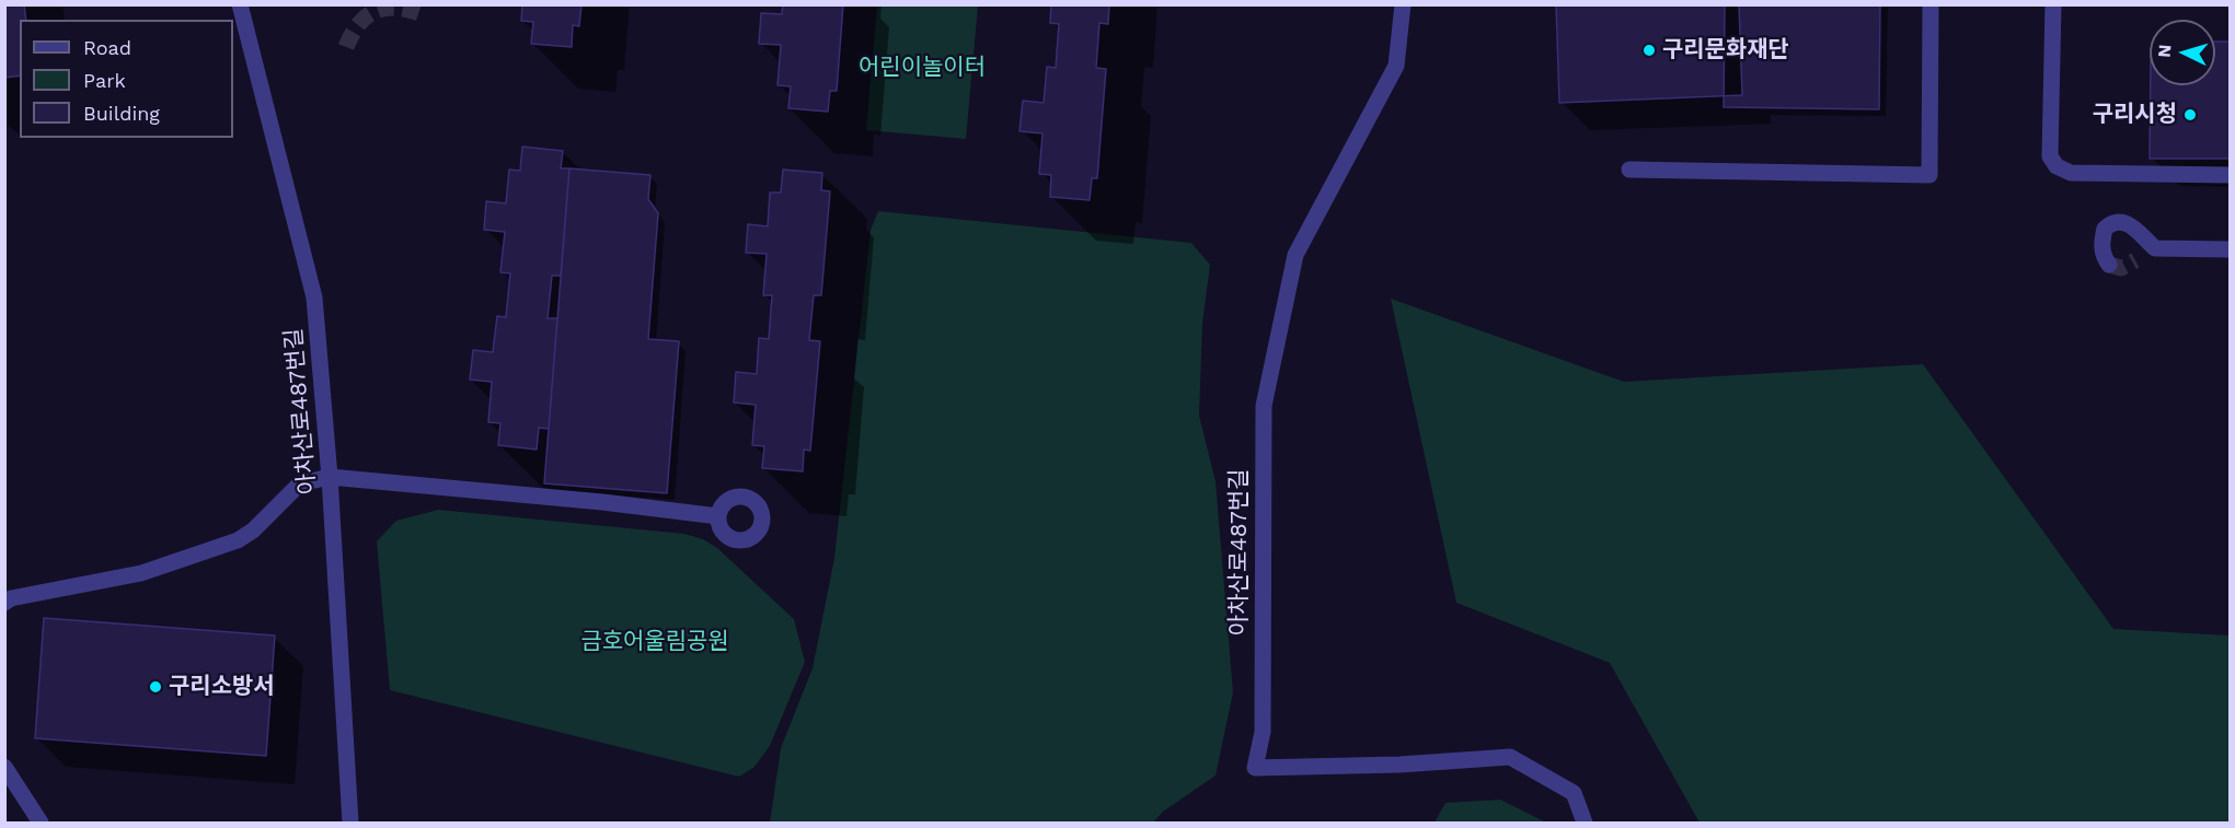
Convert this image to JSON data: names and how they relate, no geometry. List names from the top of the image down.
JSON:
{
  "streets": {
    "street": ["아차산로487번길"]
  },
  "parks": ["어린이놀이터", "금호어울림공원"],
  "places": ["구리문화재단", "구리시청", "구리소방서"],
  "legend": ["Road", "Park", "Building"],
  "north": "left"
}
